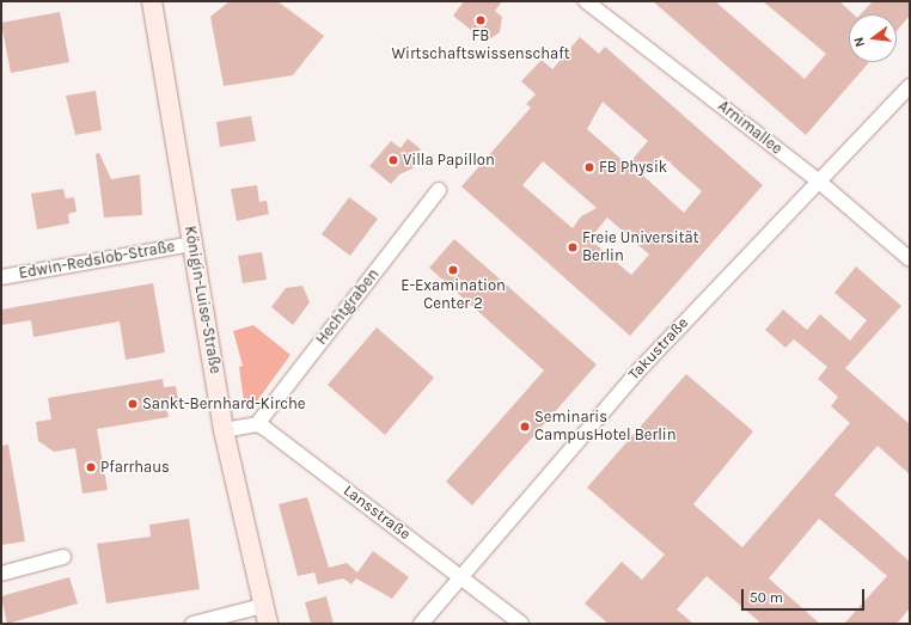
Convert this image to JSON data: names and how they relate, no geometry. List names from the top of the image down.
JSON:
{
  "streets": {
    "main road": ["Königin-Luise-Straße"],
    "street": [
      "Arnimallee",
      "Edwin-Redslob-Straße",
      "Hechtgraben",
      "Takustraße",
      "Lansstraße"
    ]
  },
  "crossings": [
    ["Arnimallee", "Takustraße"],
    ["Edwin-Redslob-Straße", "Königin-Luise-Straße"],
    ["Hechtgraben", "Lansstraße"],
    ["Takustraße", "Lansstraße"]
  ],
  "places": [
    "FB Wirtschaftswissenschaft",
    "Villa Papillon",
    "FB Physik",
    "Freie Universität Berlin",
    "E-Examination Center 2",
    "Sankt-Bernhard-Kirche",
    "Seminaris CampusHotel Berlin",
    "Pfarrhaus"
  ],
  "scale_bar": "50 m",
  "north": "left"
}
